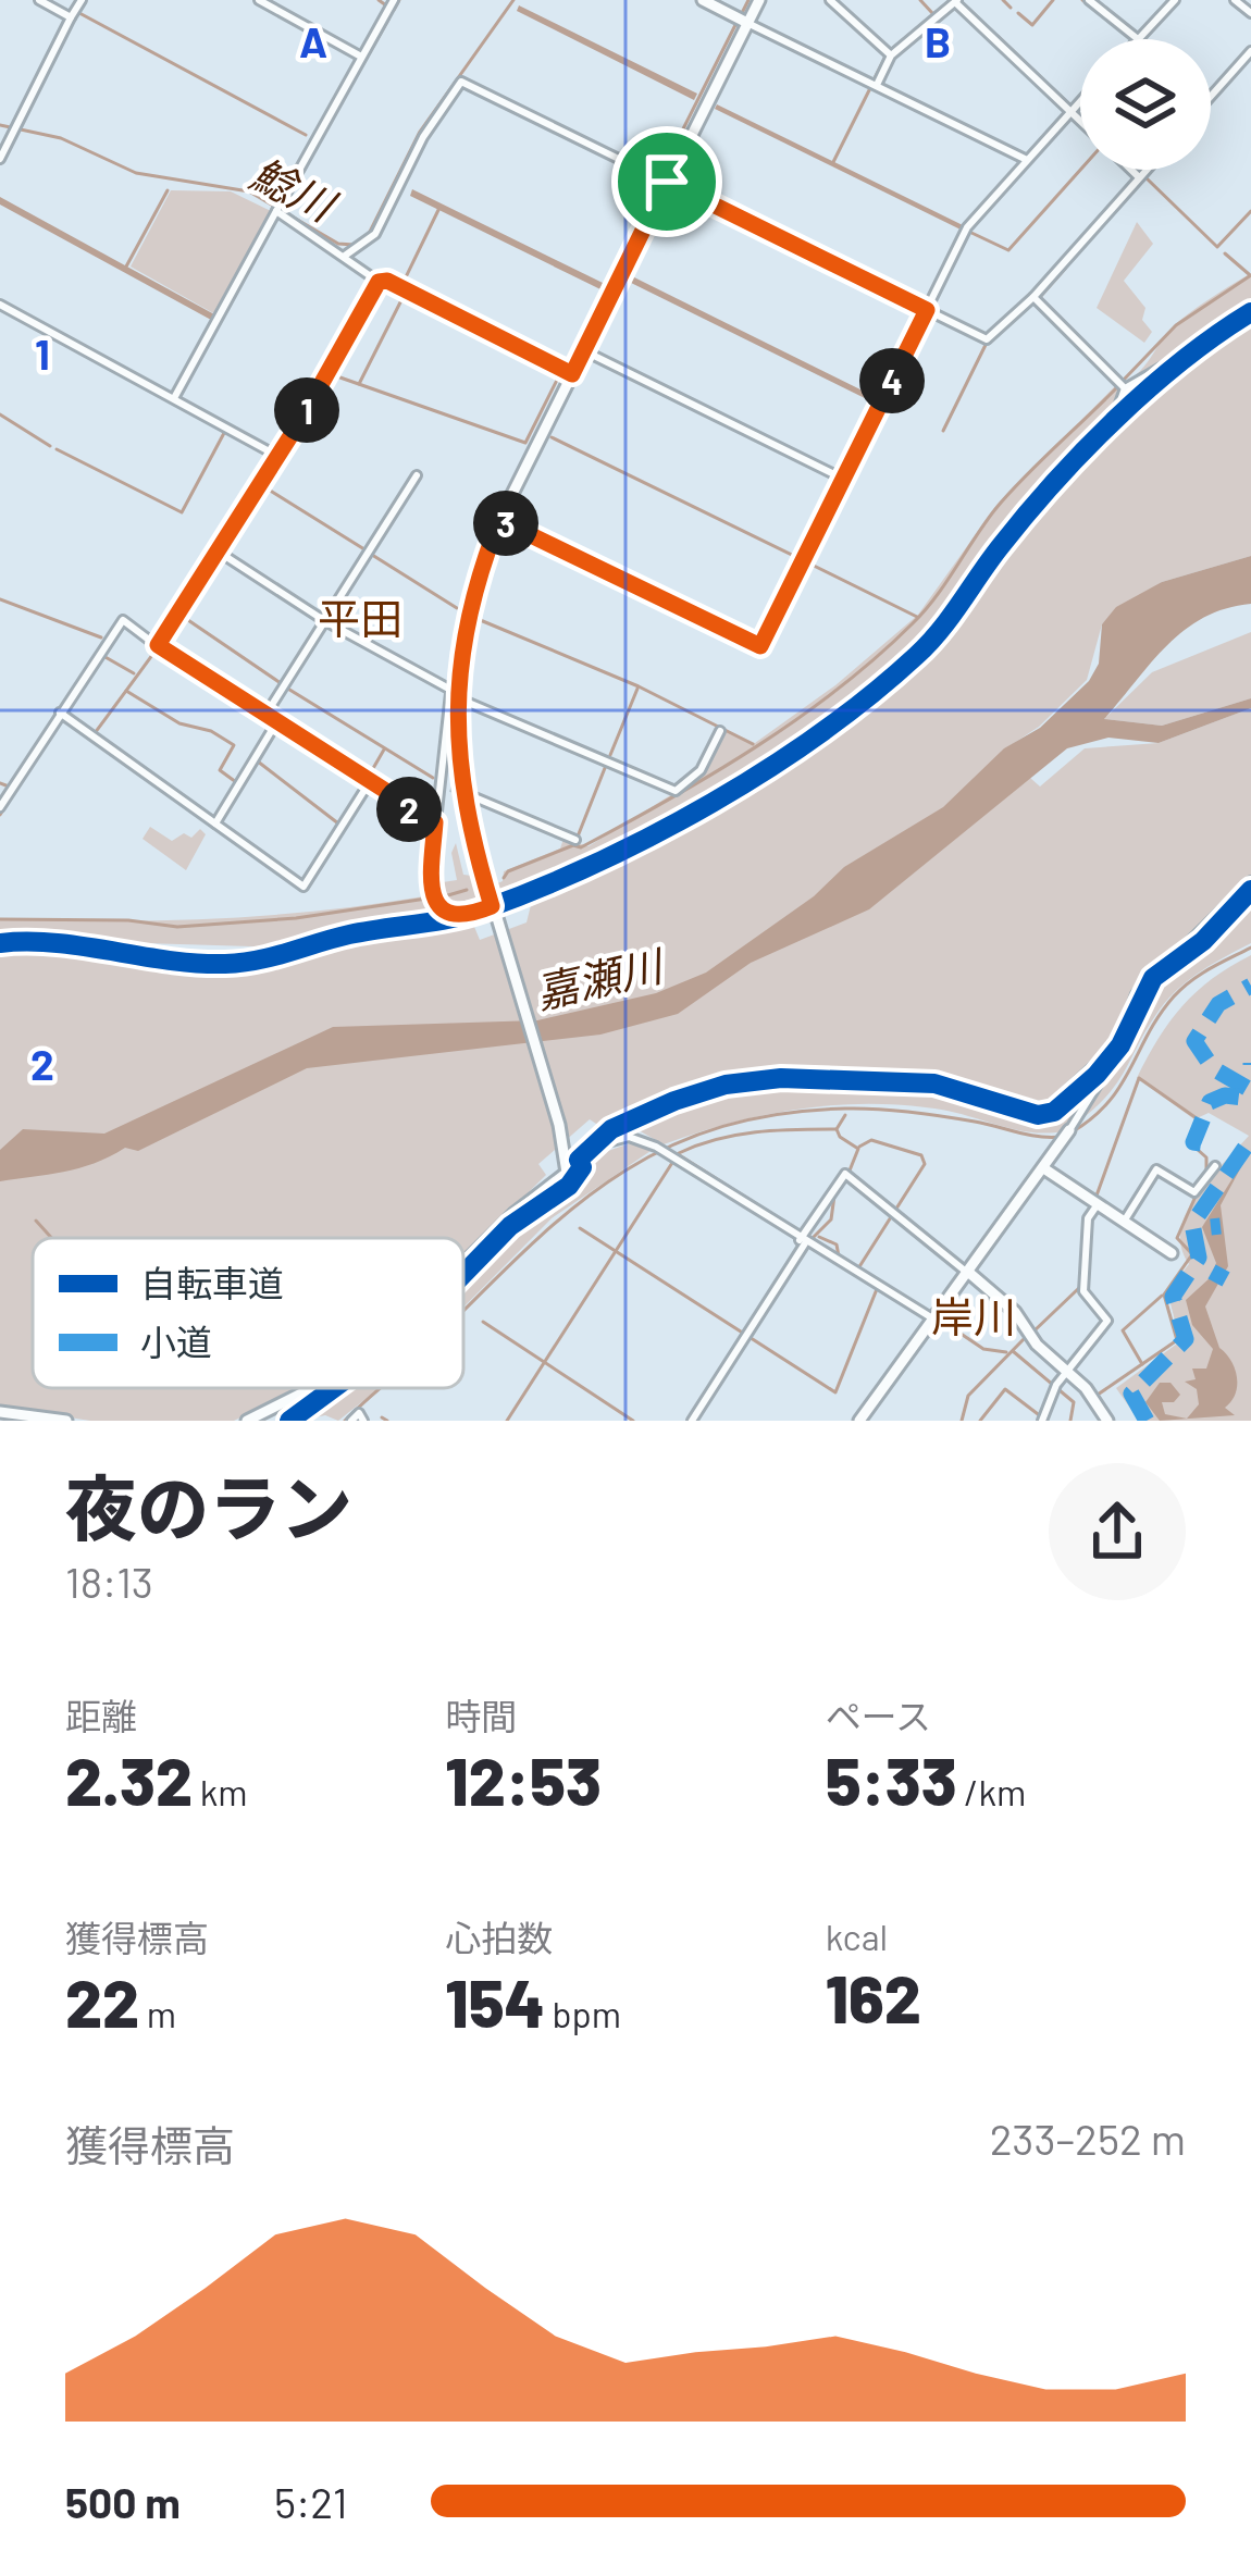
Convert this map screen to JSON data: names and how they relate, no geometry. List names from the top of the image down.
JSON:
{
  "districts": ["平田", "岸川"],
  "water": ["鯰川", "嘉瀬川"],
  "legend": ["自転車道", "小道"],
  "page": {
    "pins": [
      "4",
      "1",
      "3",
      "2"
    ],
    "heading": ["夜のラン", "18:13"],
    "stats": [
      ["距離", "2.32 km"],
      ["時間", "12:53"],
      ["ペース", "5:33 /km"],
      ["獲得標高", "22 m"],
      ["心拍数", "154 bpm"],
      ["kcal", "162"]
    ],
    "chart": ["獲得標高", "233–252 m"],
    "list": [
      {
        "name": "500 m",
        "note": "5:21"
      }
    ]
  },
  "grid": {
    "columns": ["A", "B"],
    "rows": ["1", "2"]
  }
}
